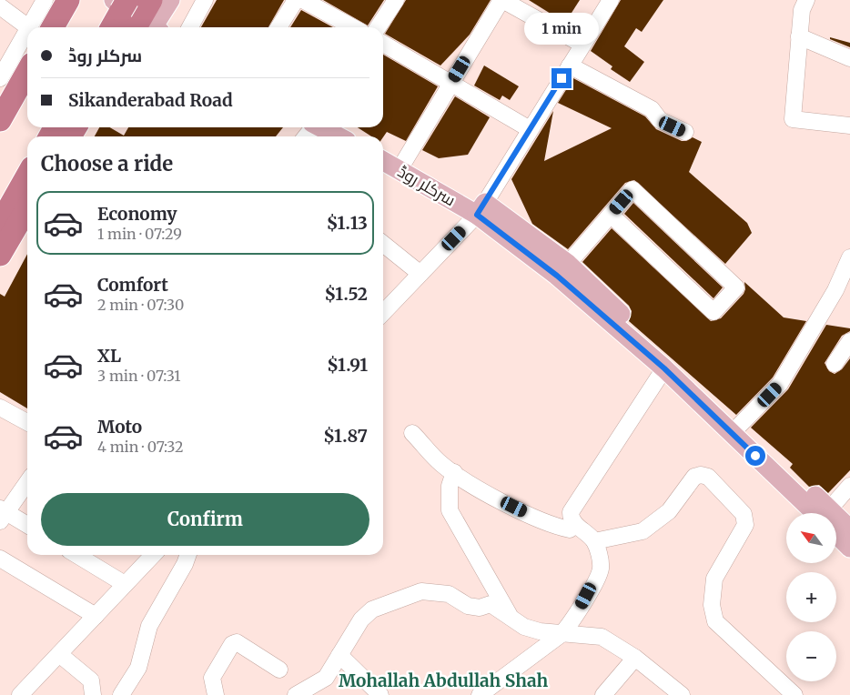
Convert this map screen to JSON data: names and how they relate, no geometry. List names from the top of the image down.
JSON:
{
  "streets": {
    "main road": ["سرکلر روڈ"]
  },
  "districts": ["Mohallah Abdullah Shah"],
  "north": "top left",
  "page": {
    "bubble": "1 min",
    "banner": ["سرکلر روڈ", "Sikanderabad Road"],
    "heading": "Choose a ride",
    "list": [
      {
        "name": "Economy",
        "note": "1 min · 07:29",
        "value": "$1.13"
      },
      {
        "name": "Comfort",
        "note": "2 min · 07:30",
        "value": "$1.52"
      },
      {
        "name": "XL",
        "note": "3 min · 07:31",
        "value": "$1.91"
      },
      {
        "name": "Moto",
        "note": "4 min · 07:32",
        "value": "$1.87"
      }
    ],
    "buttons": "Confirm",
    "map_buttons": ["+", "−"]
  }
}
